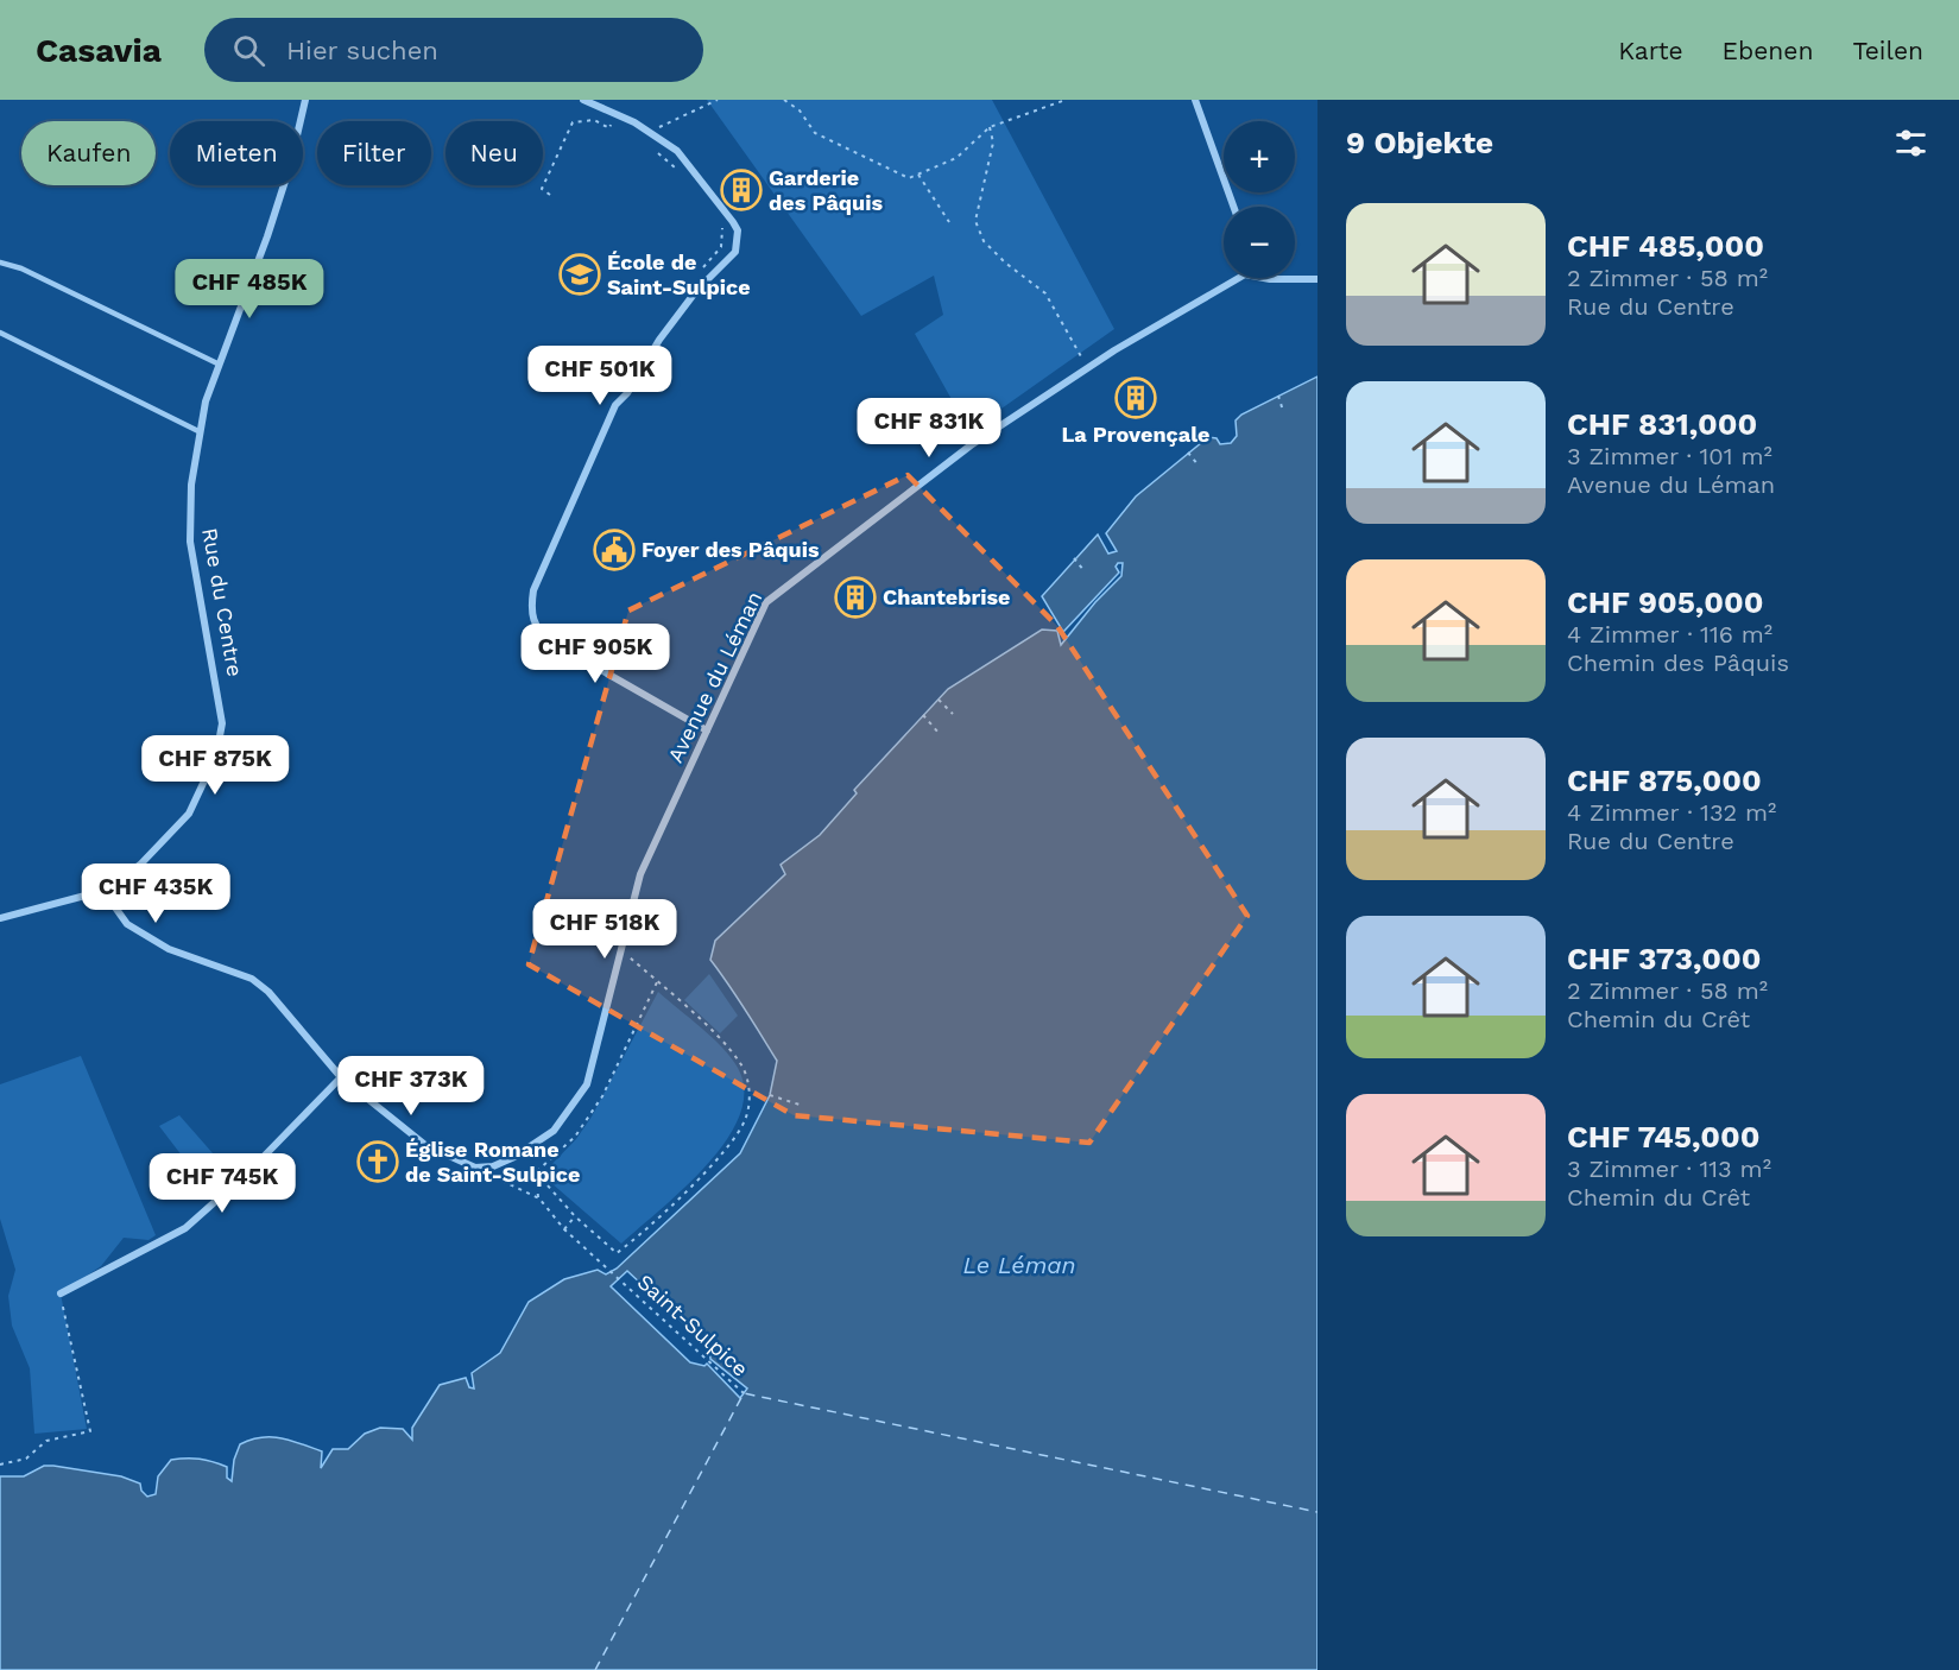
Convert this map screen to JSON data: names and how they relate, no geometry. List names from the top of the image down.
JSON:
{
  "streets": {
    "street": ["Rue du Centre", "Avenue du Léman"],
    "path": ["Saint-Sulpice"]
  },
  "water": ["Le Léman"],
  "places": {
    "building": ["Garderie des Pâquis", "La Provençale", "Chantebrise"],
    "school or university": ["École de Saint-Sulpice"],
    "public building": ["Foyer des Pâquis"],
    "church": ["Église Romane de Saint-Sulpice"]
  },
  "page": {
    "header": "Casavia",
    "search": "Hier suchen",
    "nav": ["Karte", "Ebenen", "Teilen"],
    "heading": "9 Objekte",
    "map_buttons": ["+", "−"],
    "chip": [
      "Kaufen",
      "Mieten",
      "Filter",
      "Neu"
    ],
    "list": [
      {
        "name": "CHF 485,000",
        "note": "2 Zimmer · 58 m² · Rue du Centre"
      },
      {
        "name": "CHF 831,000",
        "note": "3 Zimmer · 101 m² · Avenue du Léman"
      },
      {
        "name": "CHF 905,000",
        "note": "4 Zimmer · 116 m² · Chemin des Pâquis"
      },
      {
        "name": "CHF 875,000",
        "note": "4 Zimmer · 132 m² · Rue du Centre"
      },
      {
        "name": "CHF 373,000",
        "note": "2 Zimmer · 58 m² · Chemin du Crêt"
      },
      {
        "name": "CHF 745,000",
        "note": "3 Zimmer · 113 m² · Chemin du Crêt"
      }
    ],
    "price": [
      "CHF 485K",
      "CHF 501K",
      "CHF 831K",
      "CHF 905K",
      "CHF 875K",
      "CHF 435K",
      "CHF 518K",
      "CHF 373K",
      "CHF 745K"
    ]
  }
}
